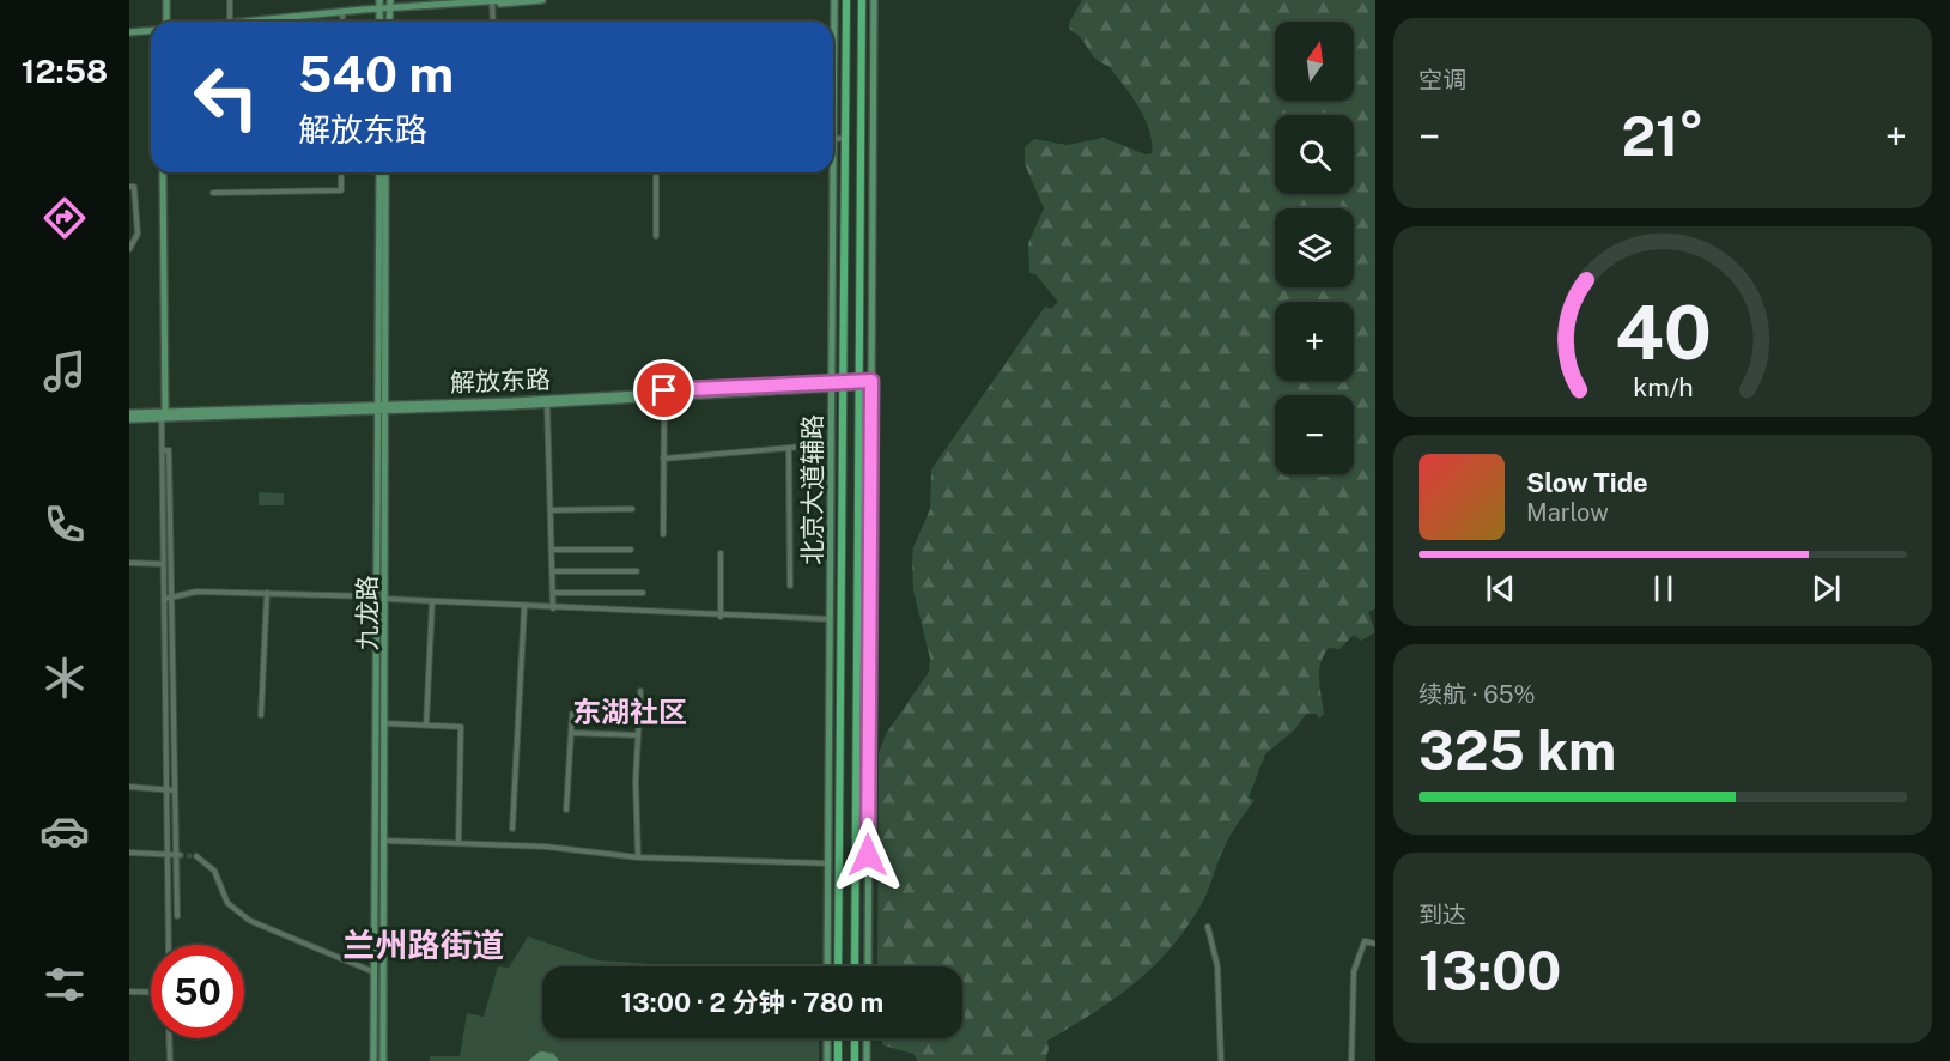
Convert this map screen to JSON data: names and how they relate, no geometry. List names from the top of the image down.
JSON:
{
  "streets": {
    "main road": ["解放东路", "北京大道辅路", "九龙路"]
  },
  "crossings": [
    ["解放东路", "北京大道辅路"],
    ["解放东路", "九龙路"]
  ],
  "districts": ["东湖社区", "兰州路街道"],
  "north": "top",
  "page": {
    "tabs": "12:58",
    "tile": [
      "空调",
      ["续航 · 65%", "325 km"],
      ["到达", "13:00"]
    ],
    "map_buttons": ["+", "−"],
    "turn": ["540 m", "解放东路"],
    "heat": ["−", "21°", "+"],
    "song": ["Slow Tide", "Marlow"],
    "limit": "50",
    "trip": "13:00 · 2 分钟 · 780 m",
    "gauge": ["40", "km/h"]
  }
}
